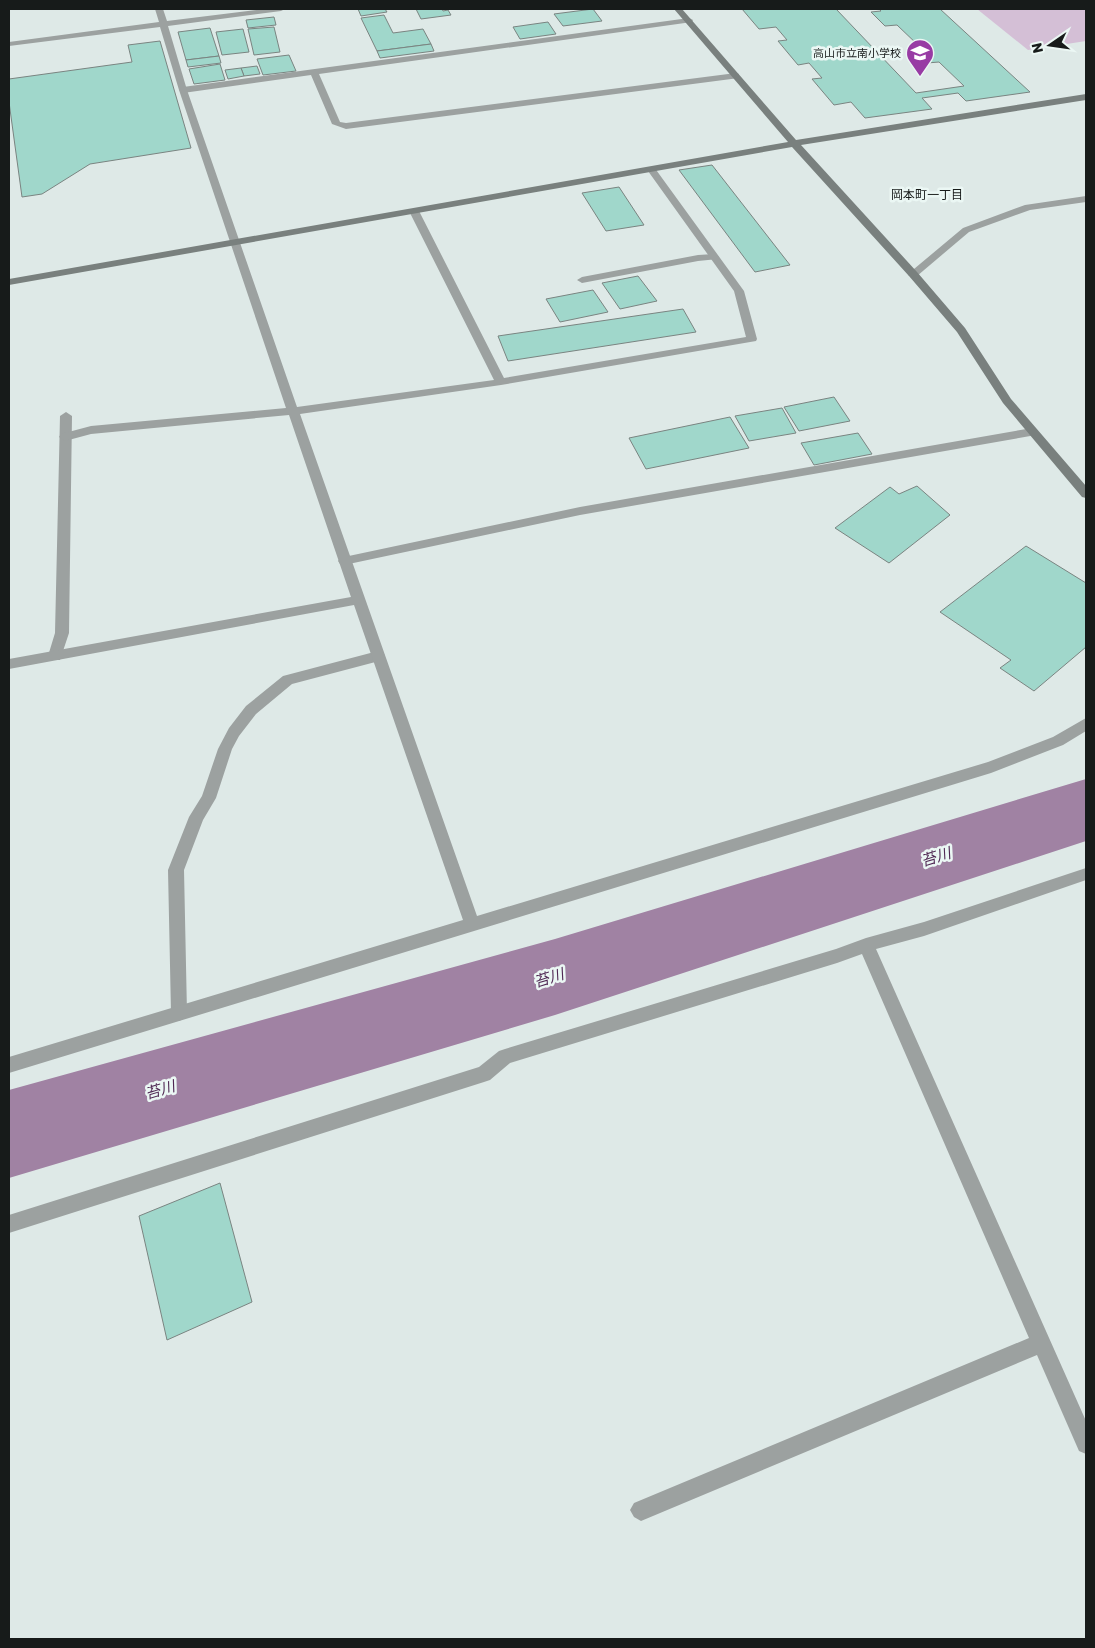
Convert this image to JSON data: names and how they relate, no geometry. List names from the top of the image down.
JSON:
{
  "districts": ["岡本町一丁目"],
  "water": ["苔川"],
  "places": {
    "school or university": ["高山市立南小学校"]
  },
  "north": "left"
}
